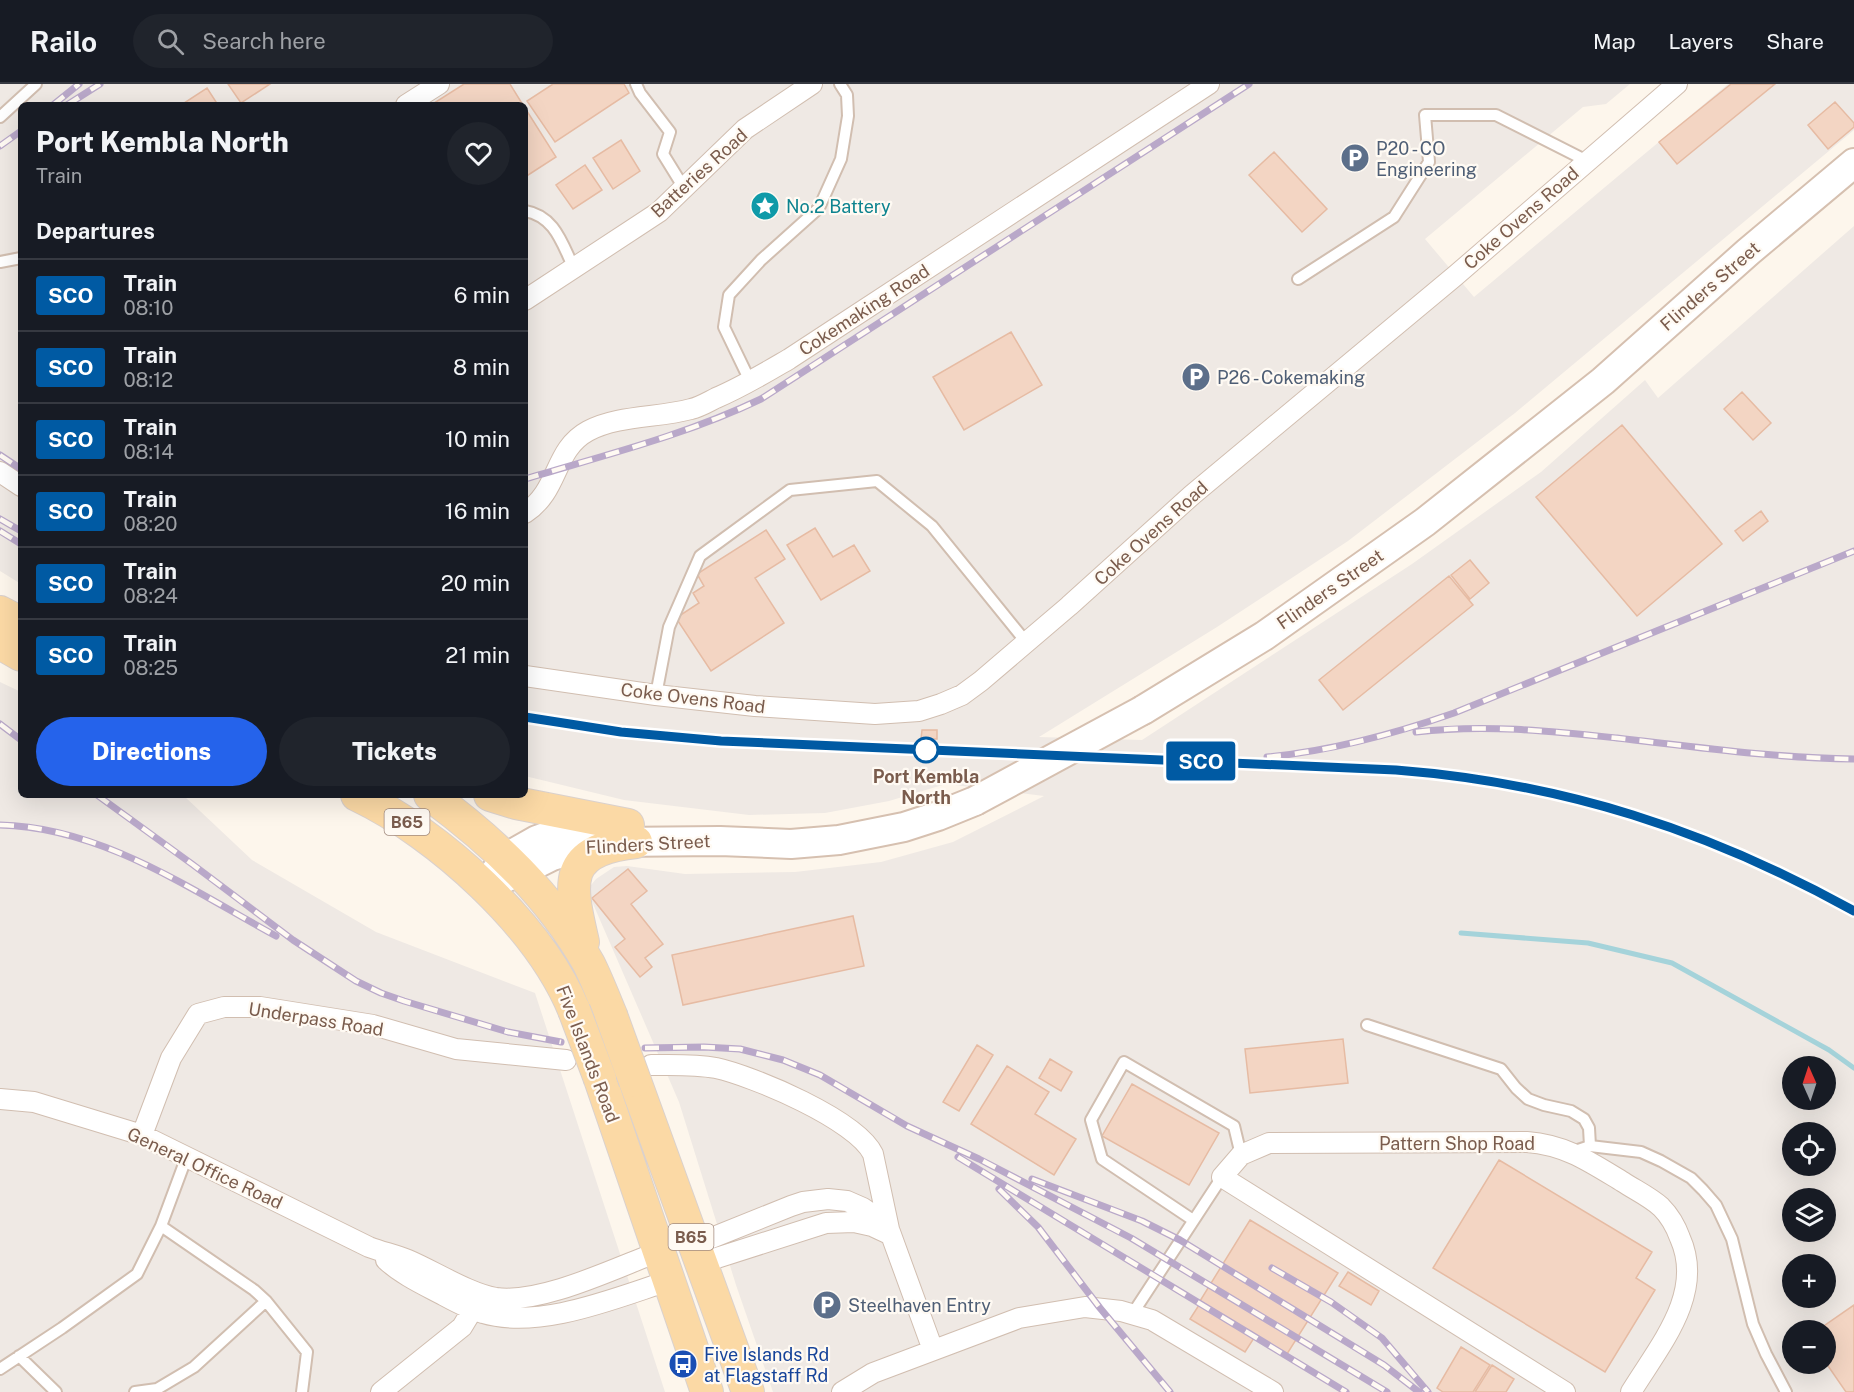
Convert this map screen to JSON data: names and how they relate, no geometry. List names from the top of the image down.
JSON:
{
  "streets": {
    "main road": ["B65", "Five Islands Road"],
    "street": [
      "Batteries Road",
      "Coke Ovens Road",
      "Flinders Street",
      "Cokemaking Road",
      "Underpass Road",
      "Pattern Shop Road",
      "General Office Road"
    ]
  },
  "crossings": [
    ["Flinders Street", "Five Islands Road"],
    ["Underpass Road", "General Office Road"]
  ],
  "places": {
    "parking": ["P20 - CO Engineering", "P26 - Cokemaking", "Steelhaven Entry"],
    "place": ["No.2 Battery"],
    "other": ["Port Kembla North"],
    "bus stop": ["Five Islands Rd at Flagstaff Rd"]
  },
  "north": "top",
  "page": {
    "header": "Railo",
    "search": "Search here",
    "nav": ["Map", "Layers", "Share"],
    "on_map": "SCO",
    "heading": [
      ["Port Kembla North", "Train"],
      "Departures"
    ],
    "list": [
      {
        "mark": "SCO",
        "name": "Train",
        "note": "08:10",
        "value": "6 min"
      },
      {
        "mark": "SCO",
        "name": "Train",
        "note": "08:12",
        "value": "8 min"
      },
      {
        "mark": "SCO",
        "name": "Train",
        "note": "08:14",
        "value": "10 min"
      },
      {
        "mark": "SCO",
        "name": "Train",
        "note": "08:20",
        "value": "16 min"
      },
      {
        "mark": "SCO",
        "name": "Train",
        "note": "08:24",
        "value": "20 min"
      },
      {
        "mark": "SCO",
        "name": "Train",
        "note": "08:25",
        "value": "21 min"
      }
    ],
    "buttons": ["Directions", "Tickets"],
    "map_buttons": ["+", "−"]
  }
}
